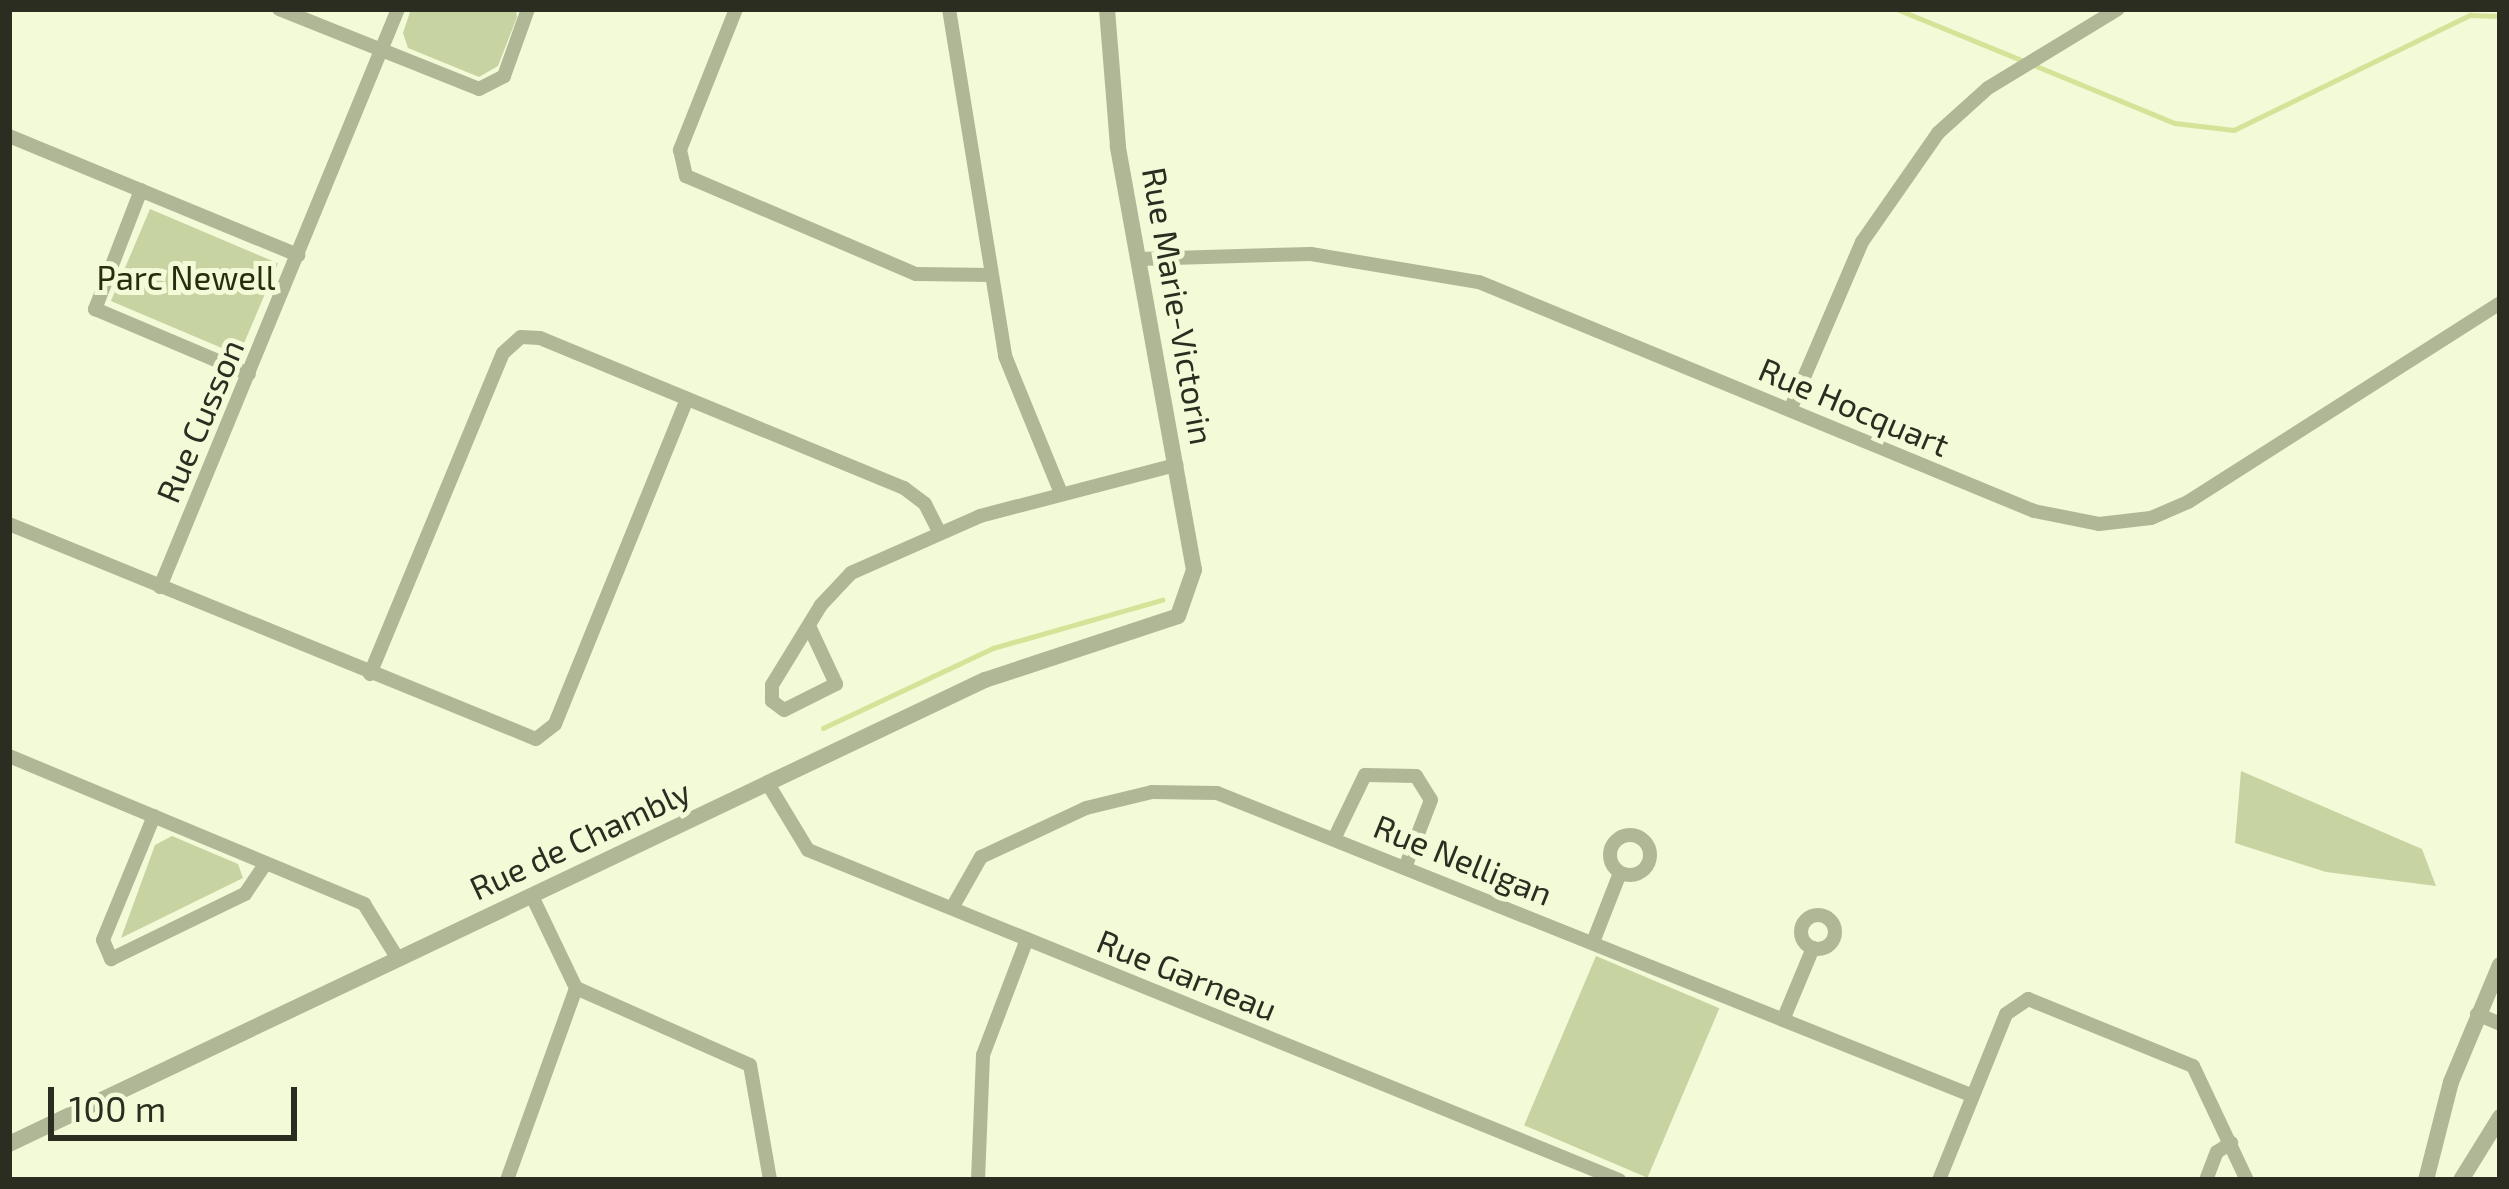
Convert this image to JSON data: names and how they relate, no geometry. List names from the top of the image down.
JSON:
{
  "streets": {
    "street": [
      "Rue Marie-Victorin",
      "Rue Hocquart",
      "Rue Cusson",
      "Rue de Chambly",
      "Rue Nelligan",
      "Rue Garneau"
    ]
  },
  "crossings": [
    ["Rue Marie-Victorin", "Rue Hocquart"],
    ["Rue Marie-Victorin", "Rue de Chambly"],
    ["Rue de Chambly", "Rue Garneau"],
    ["Rue Nelligan", "Rue Garneau"]
  ],
  "parks": ["Parc Newell"],
  "scale_bar": "100 m"
}
